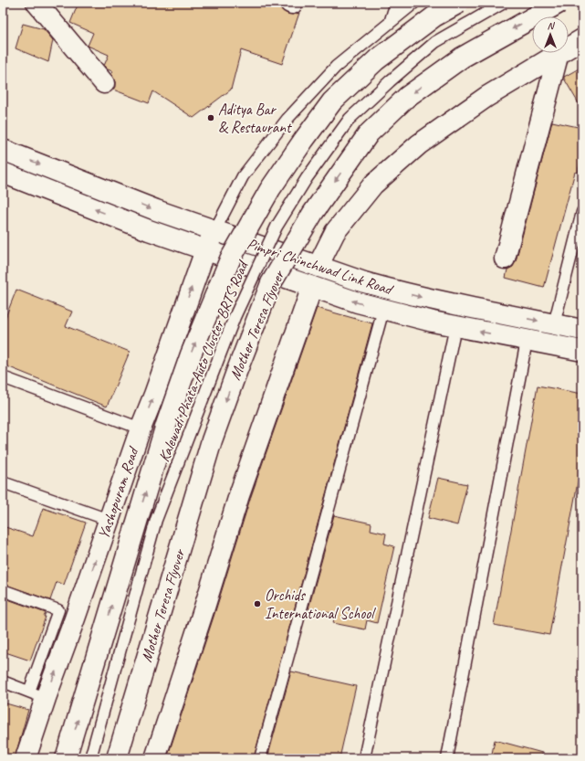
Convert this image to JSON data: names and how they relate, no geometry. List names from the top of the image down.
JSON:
{
  "streets": {
    "main road": ["Pimpri Chinchwad Link Road", "Mother Teresa Flyover", "Yashopuram Road"],
    "lane": ["Kalewadi Phata-Auto Cluster BRTS Road"]
  },
  "crossings": [
    ["Pimpri Chinchwad Link Road", "Yashopuram Road"]
  ],
  "places": ["Aditya Bar & Restaurant", "Orchids International School"],
  "north": "top"
}
